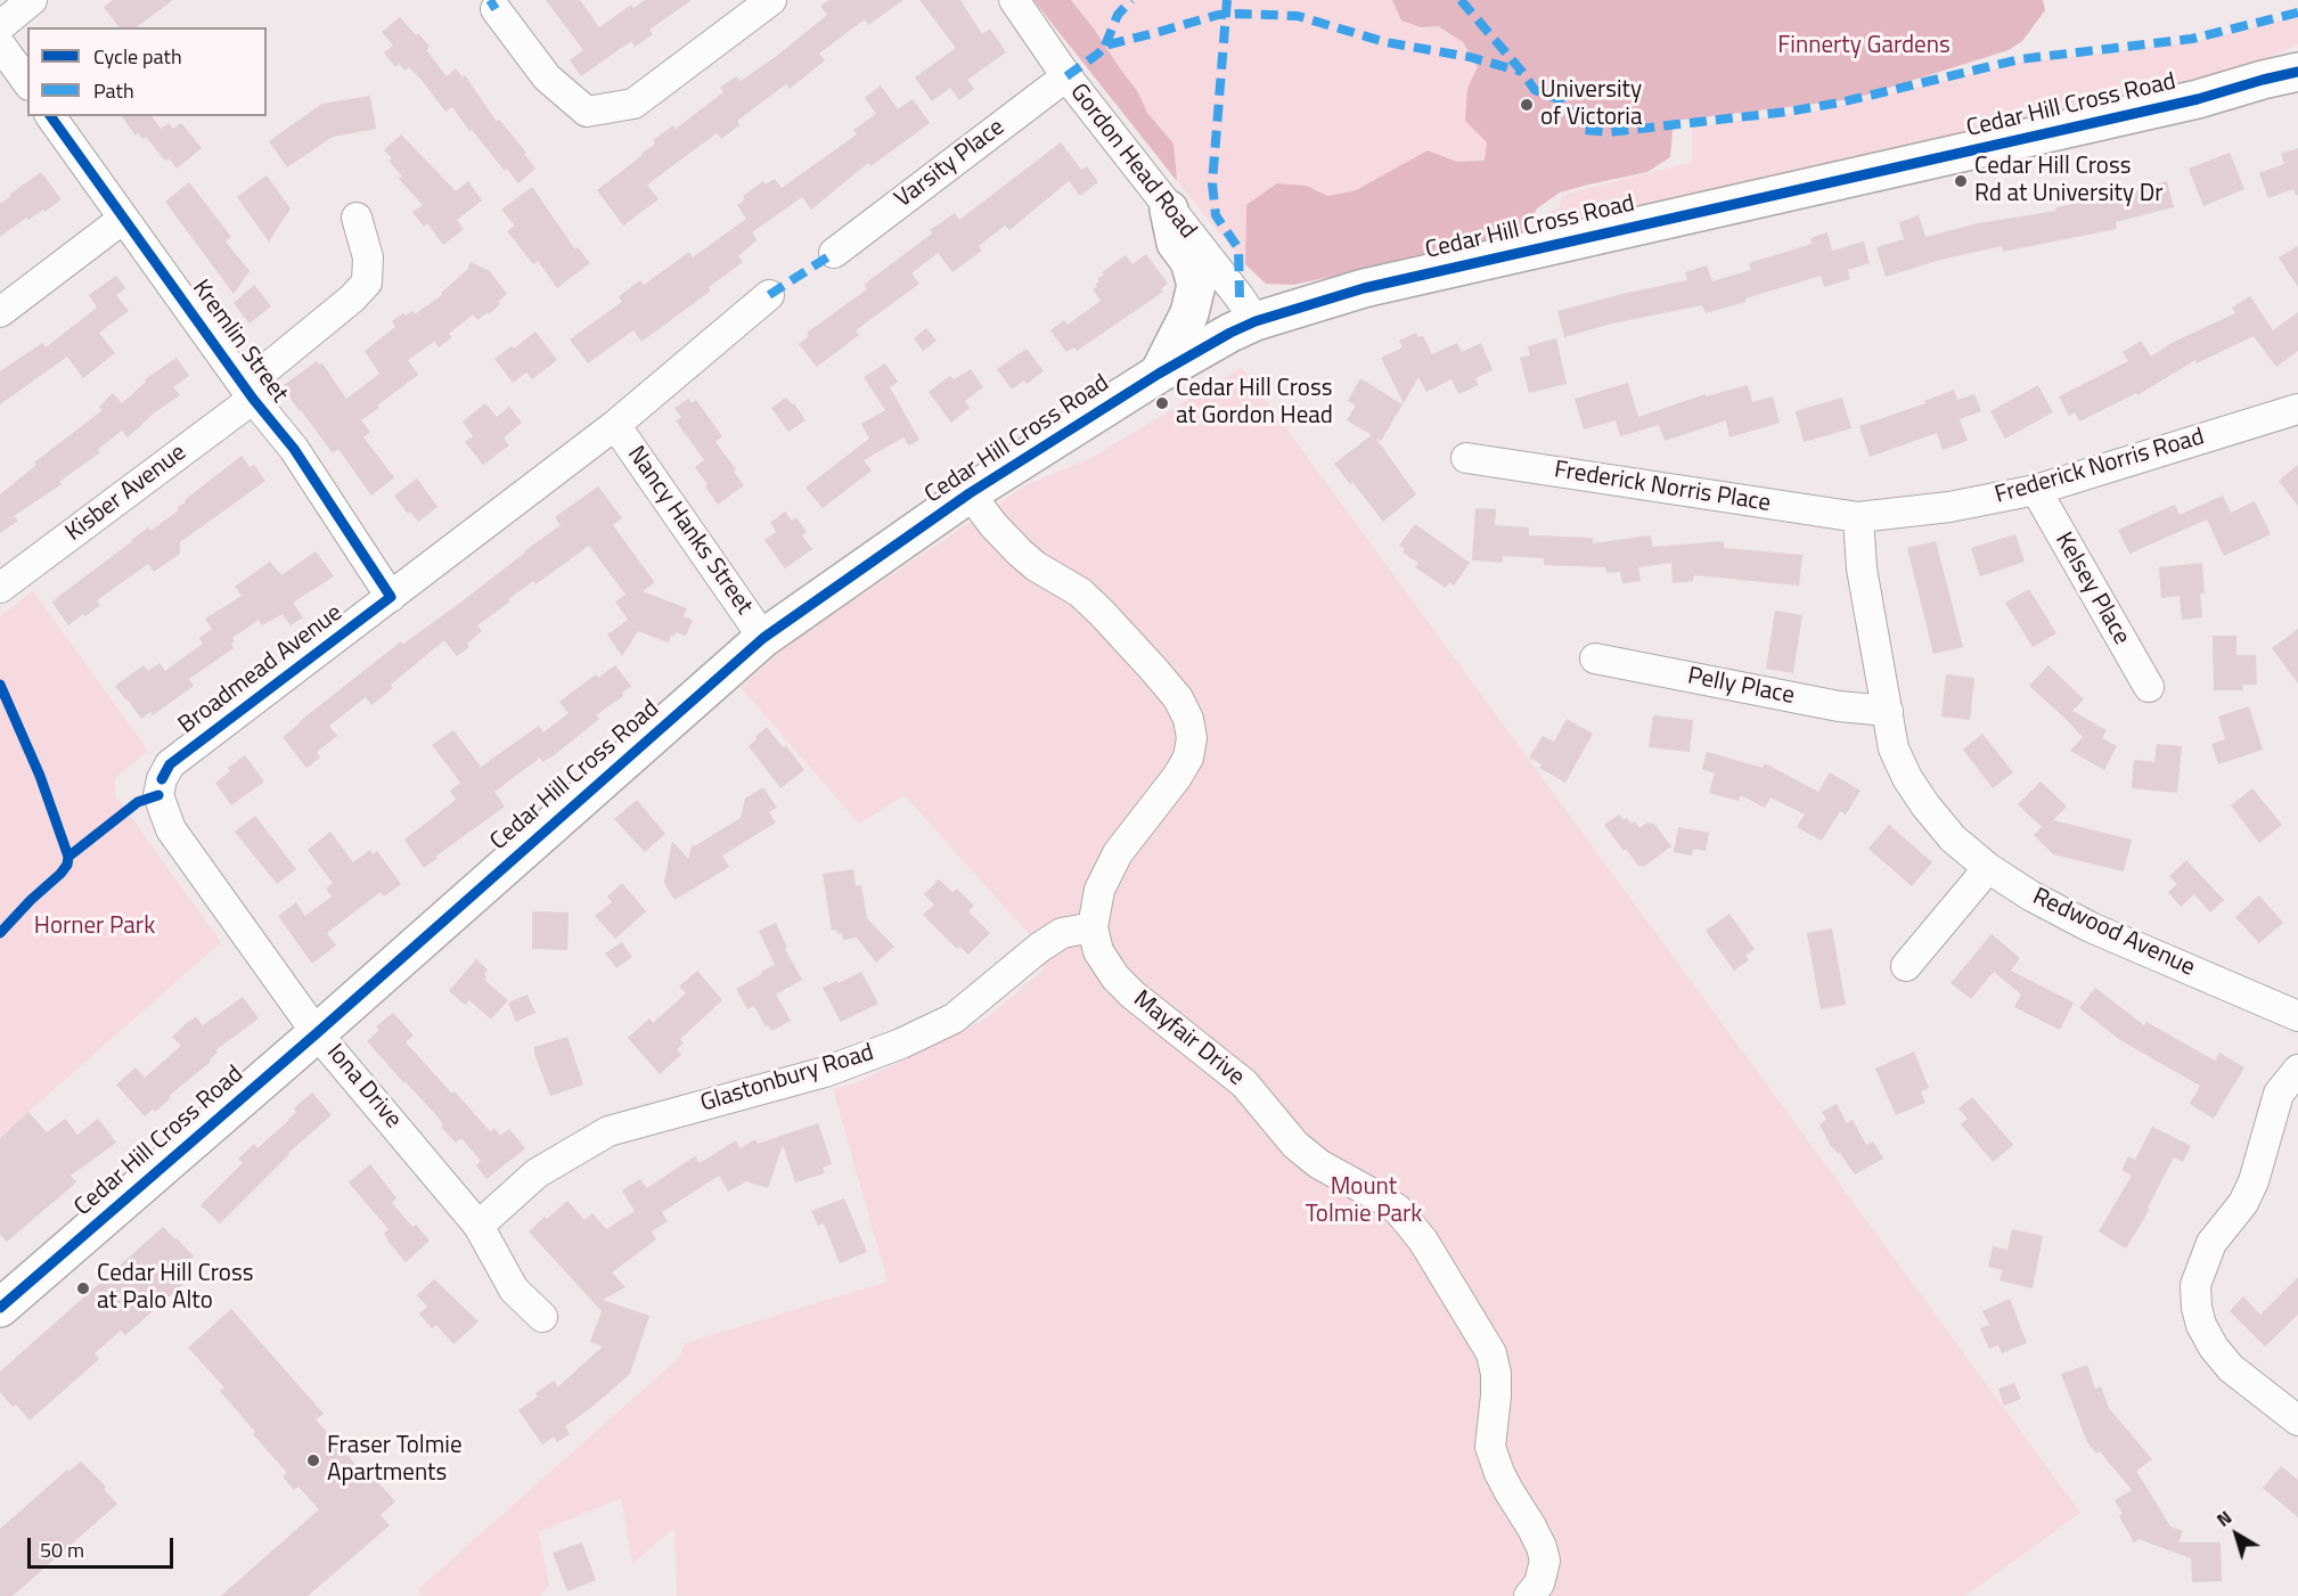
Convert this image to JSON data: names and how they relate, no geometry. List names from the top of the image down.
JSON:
{
  "streets": {
    "main road": ["Cedar Hill Cross Road"],
    "street": [
      "Gordon Head Road",
      "Varsity Place",
      "Kremlin Street",
      "Frederick Norris Road",
      "Frederick Norris Place",
      "Kisber Avenue",
      "Nancy Hanks Street",
      "Kelsey Place",
      "Broadmead Avenue",
      "Pelly Place",
      "Redwood Avenue",
      "Mayfair Drive",
      "Glastonbury Road",
      "Iona Drive"
    ]
  },
  "crossings": [
    ["Cedar Hill Cross Road", "Gordon Head Road"],
    ["Cedar Hill Cross Road", "Nancy Hanks Street"],
    ["Cedar Hill Cross Road", "Mayfair Drive"],
    ["Cedar Hill Cross Road", "Iona Drive"],
    ["Gordon Head Road", "Varsity Place"],
    ["Kremlin Street", "Kisber Avenue"],
    ["Kremlin Street", "Broadmead Avenue"],
    ["Frederick Norris Road", "Frederick Norris Place"],
    ["Frederick Norris Road", "Kelsey Place"],
    ["Frederick Norris Road", "Redwood Avenue"],
    ["Frederick Norris Place", "Redwood Avenue"],
    ["Nancy Hanks Street", "Broadmead Avenue"],
    ["Broadmead Avenue", "Iona Drive"],
    ["Pelly Place", "Redwood Avenue"],
    ["Mayfair Drive", "Glastonbury Road"],
    ["Glastonbury Road", "Iona Drive"]
  ],
  "parks": ["Finnerty Gardens", "Horner Park", "Mount Tolmie Park"],
  "places": [
    "University of Victoria",
    "Cedar Hill Cross Rd at University Dr",
    "Cedar Hill Cross at Gordon Head",
    "Cedar Hill Cross at Palo Alto",
    "Fraser Tolmie Apartments"
  ],
  "legend": ["Cycle path", "Path"],
  "scale_bar": "50 m",
  "north": "top left"
}
